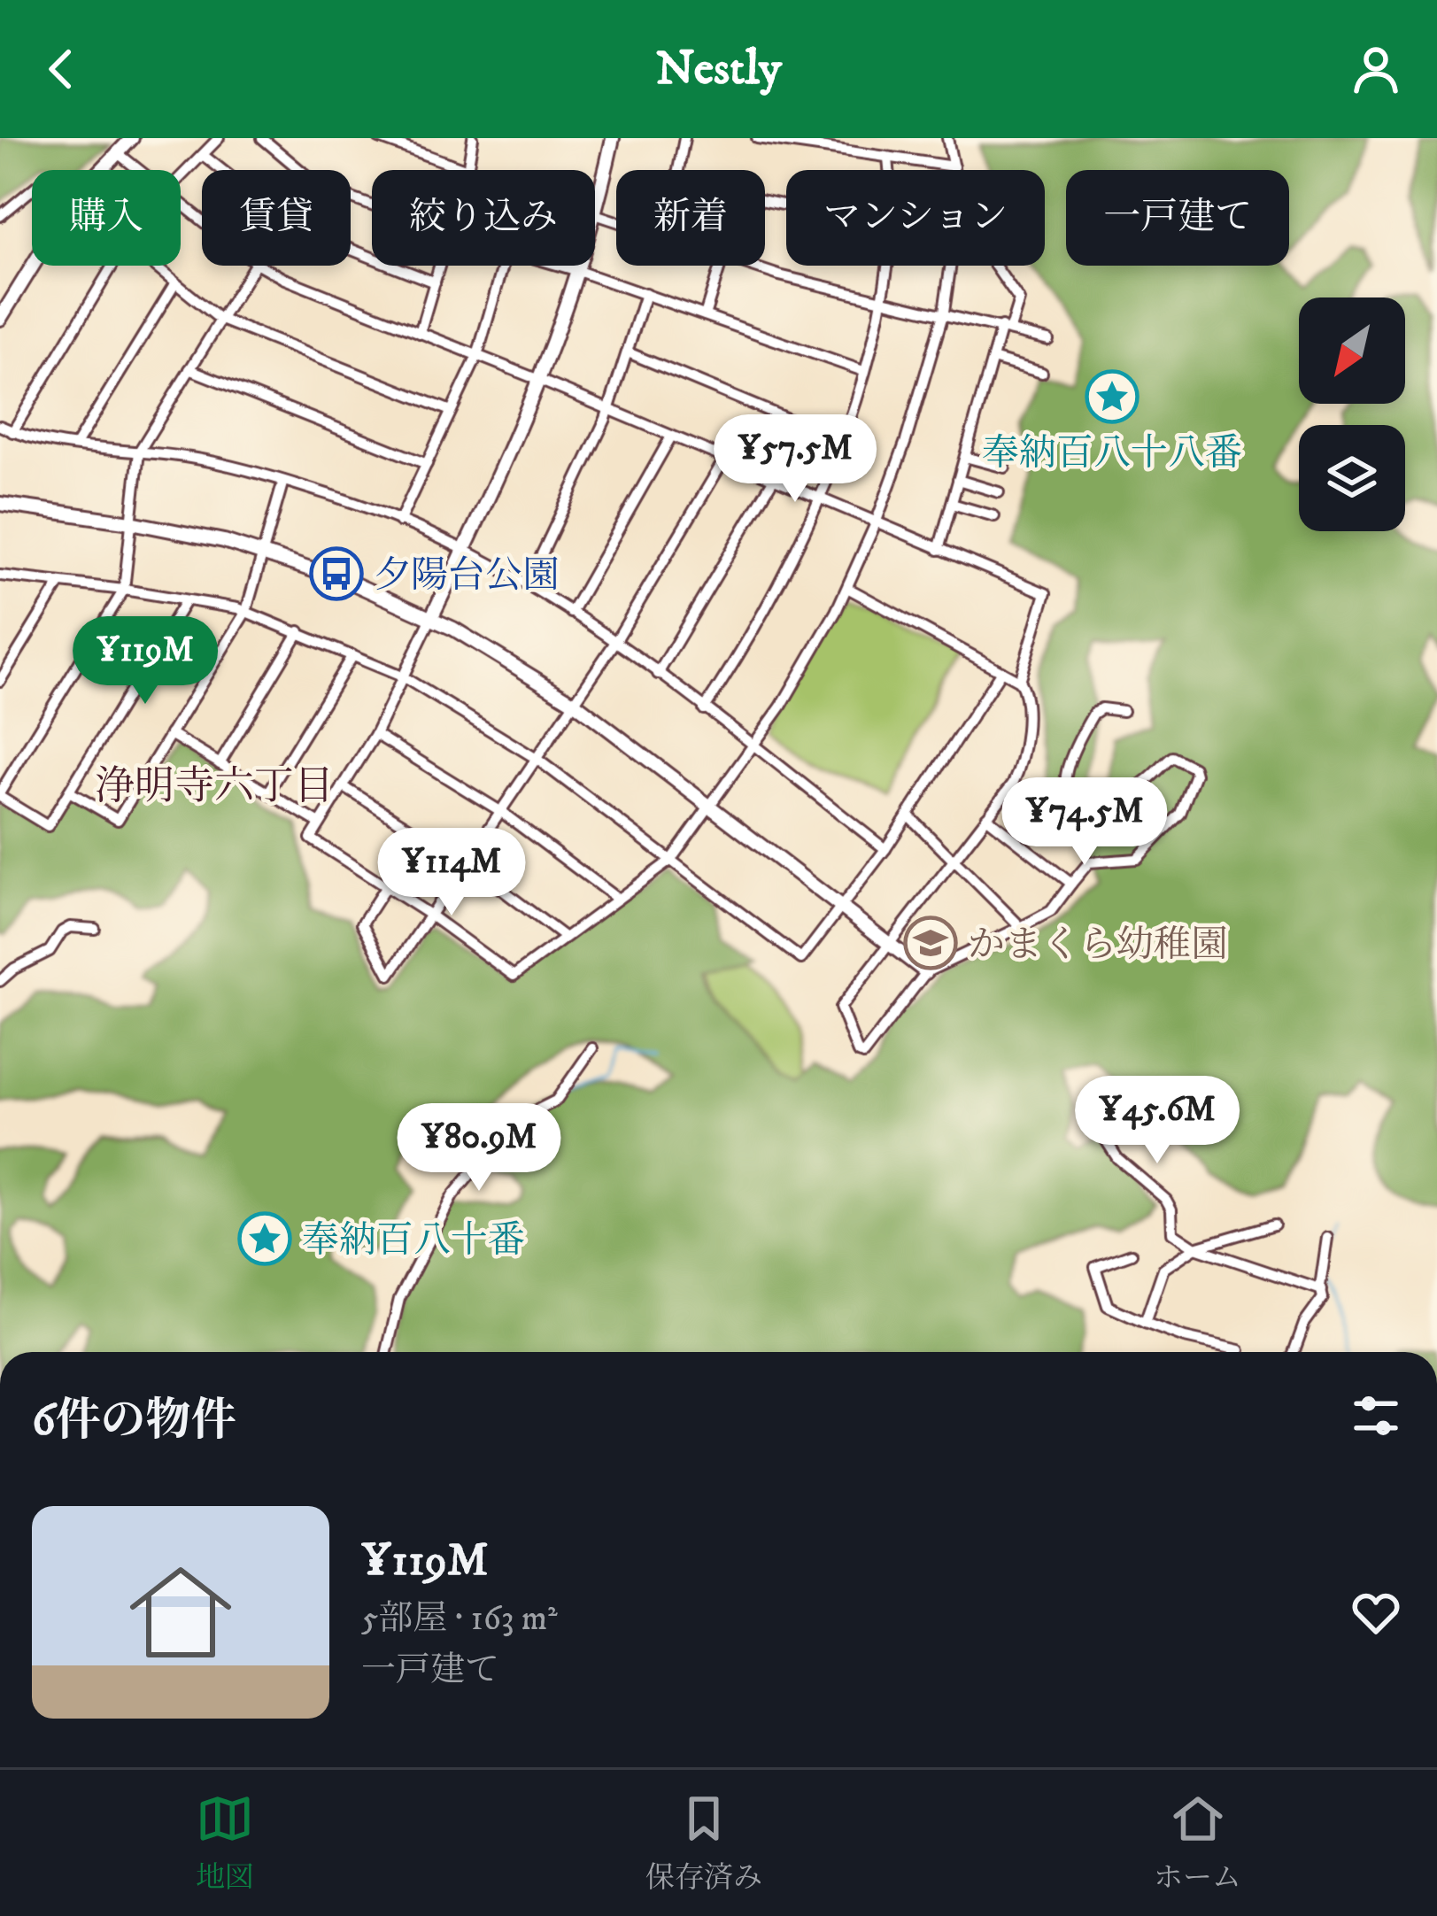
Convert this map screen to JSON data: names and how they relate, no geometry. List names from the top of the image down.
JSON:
{
  "districts": ["浄明寺六丁目"],
  "places": {
    "place": ["奉納百八十八番", "奉納百八十番"],
    "bus stop": ["夕陽台公園"],
    "school or university": ["かまくら幼稚園"]
  },
  "north": "bottom left",
  "page": {
    "header": "Nestly",
    "chip": [
      "購入",
      "賃貸",
      "絞り込み",
      "新着",
      "マンション",
      "一戸建て"
    ],
    "price": [
      "¥57.5M",
      "¥119M",
      "¥74.5M",
      "¥114M",
      "¥45.6M",
      "¥80.9M"
    ],
    "heading": "6件の物件",
    "list": [
      {
        "name": "¥119M",
        "note": "5部屋 · 163 m² · 一戸建て"
      }
    ],
    "tabs": ["地図", "保存済み", "ホーム"]
  }
}
